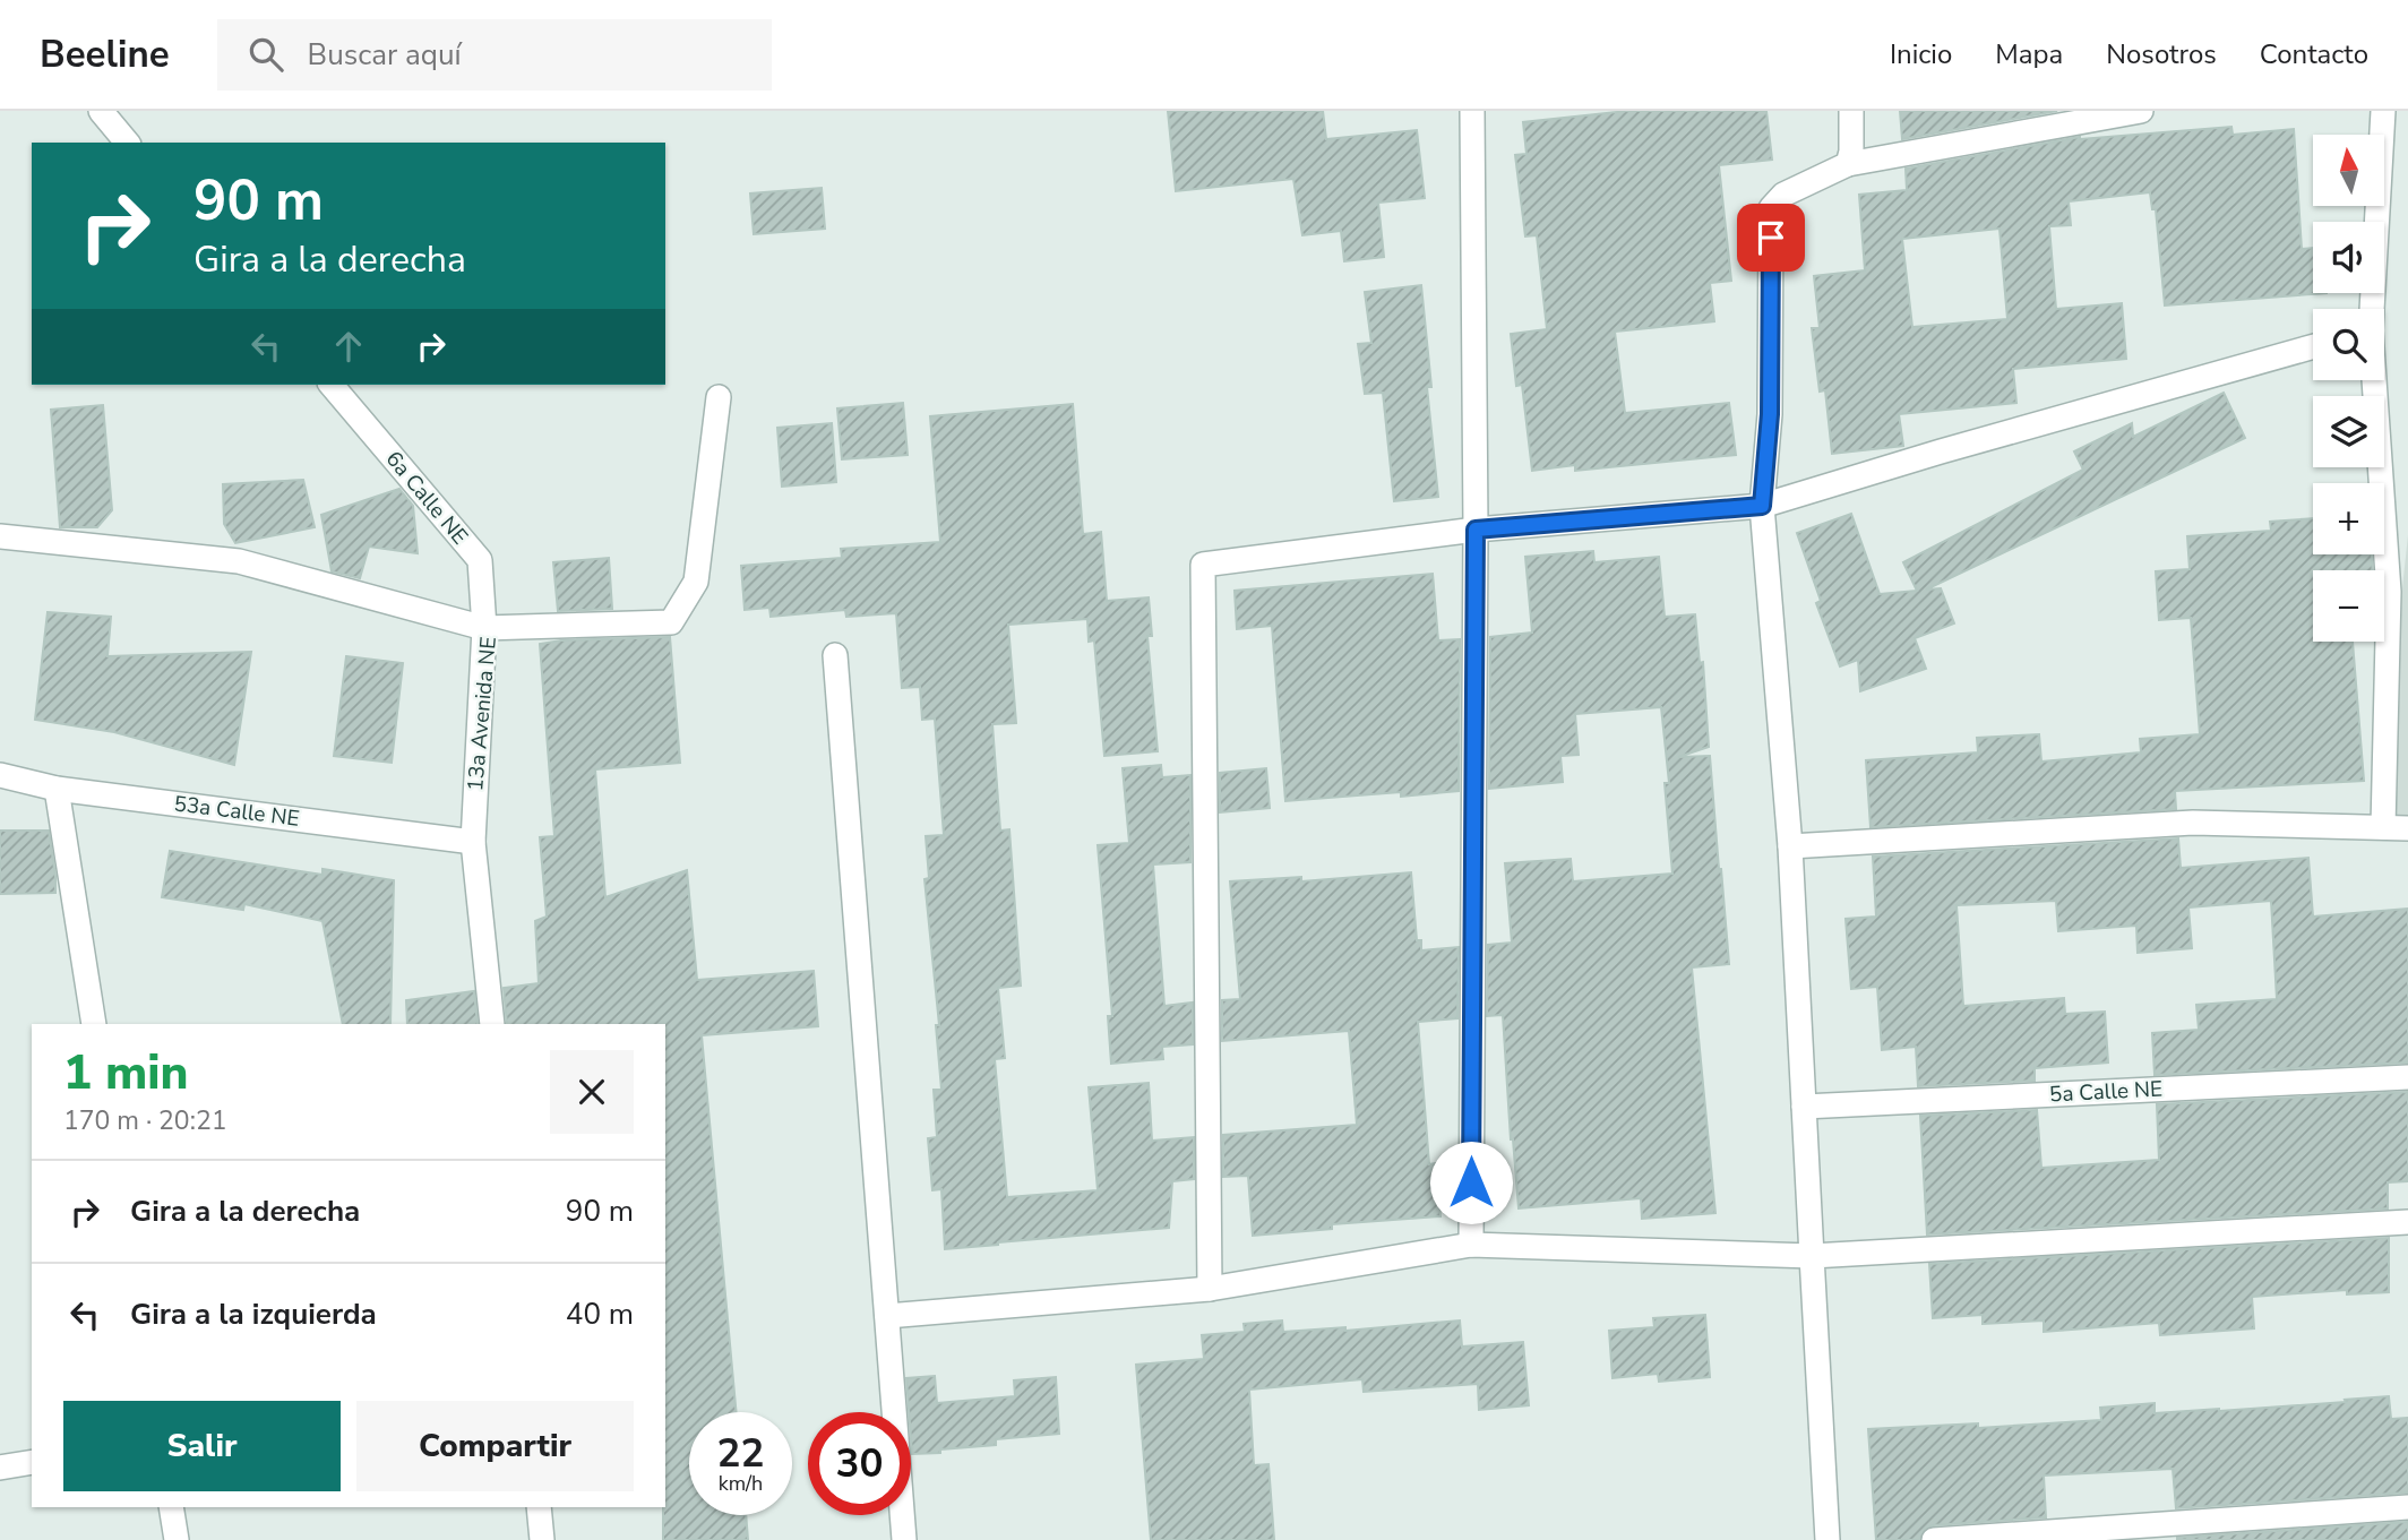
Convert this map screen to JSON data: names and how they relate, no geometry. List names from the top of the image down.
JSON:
{
  "streets": {
    "street": [
      "6a Calle NE",
      "13a Avenida NE",
      "53a Calle NE",
      "5a Calle NE"
    ]
  },
  "crossings": [
    ["6a Calle NE", "13a Avenida NE"],
    ["13a Avenida NE", "53a Calle NE"]
  ],
  "north": "top",
  "page": {
    "header": "Beeline",
    "search": "Buscar aquí",
    "nav": [
      "Inicio",
      "Mapa",
      "Nosotros",
      "Contacto"
    ],
    "map_buttons": ["+", "−"],
    "turn": ["90 m", "Gira a la derecha"],
    "heading": ["1 min", "170 m · 20:21"],
    "list": [
      {
        "name": "Gira a la derecha",
        "value": "90 m"
      },
      {
        "name": "Gira a la izquierda",
        "value": "40 m"
      }
    ],
    "buttons": ["Salir", "Compartir"],
    "speed": "22 km/h",
    "limit": "30"
  }
}
